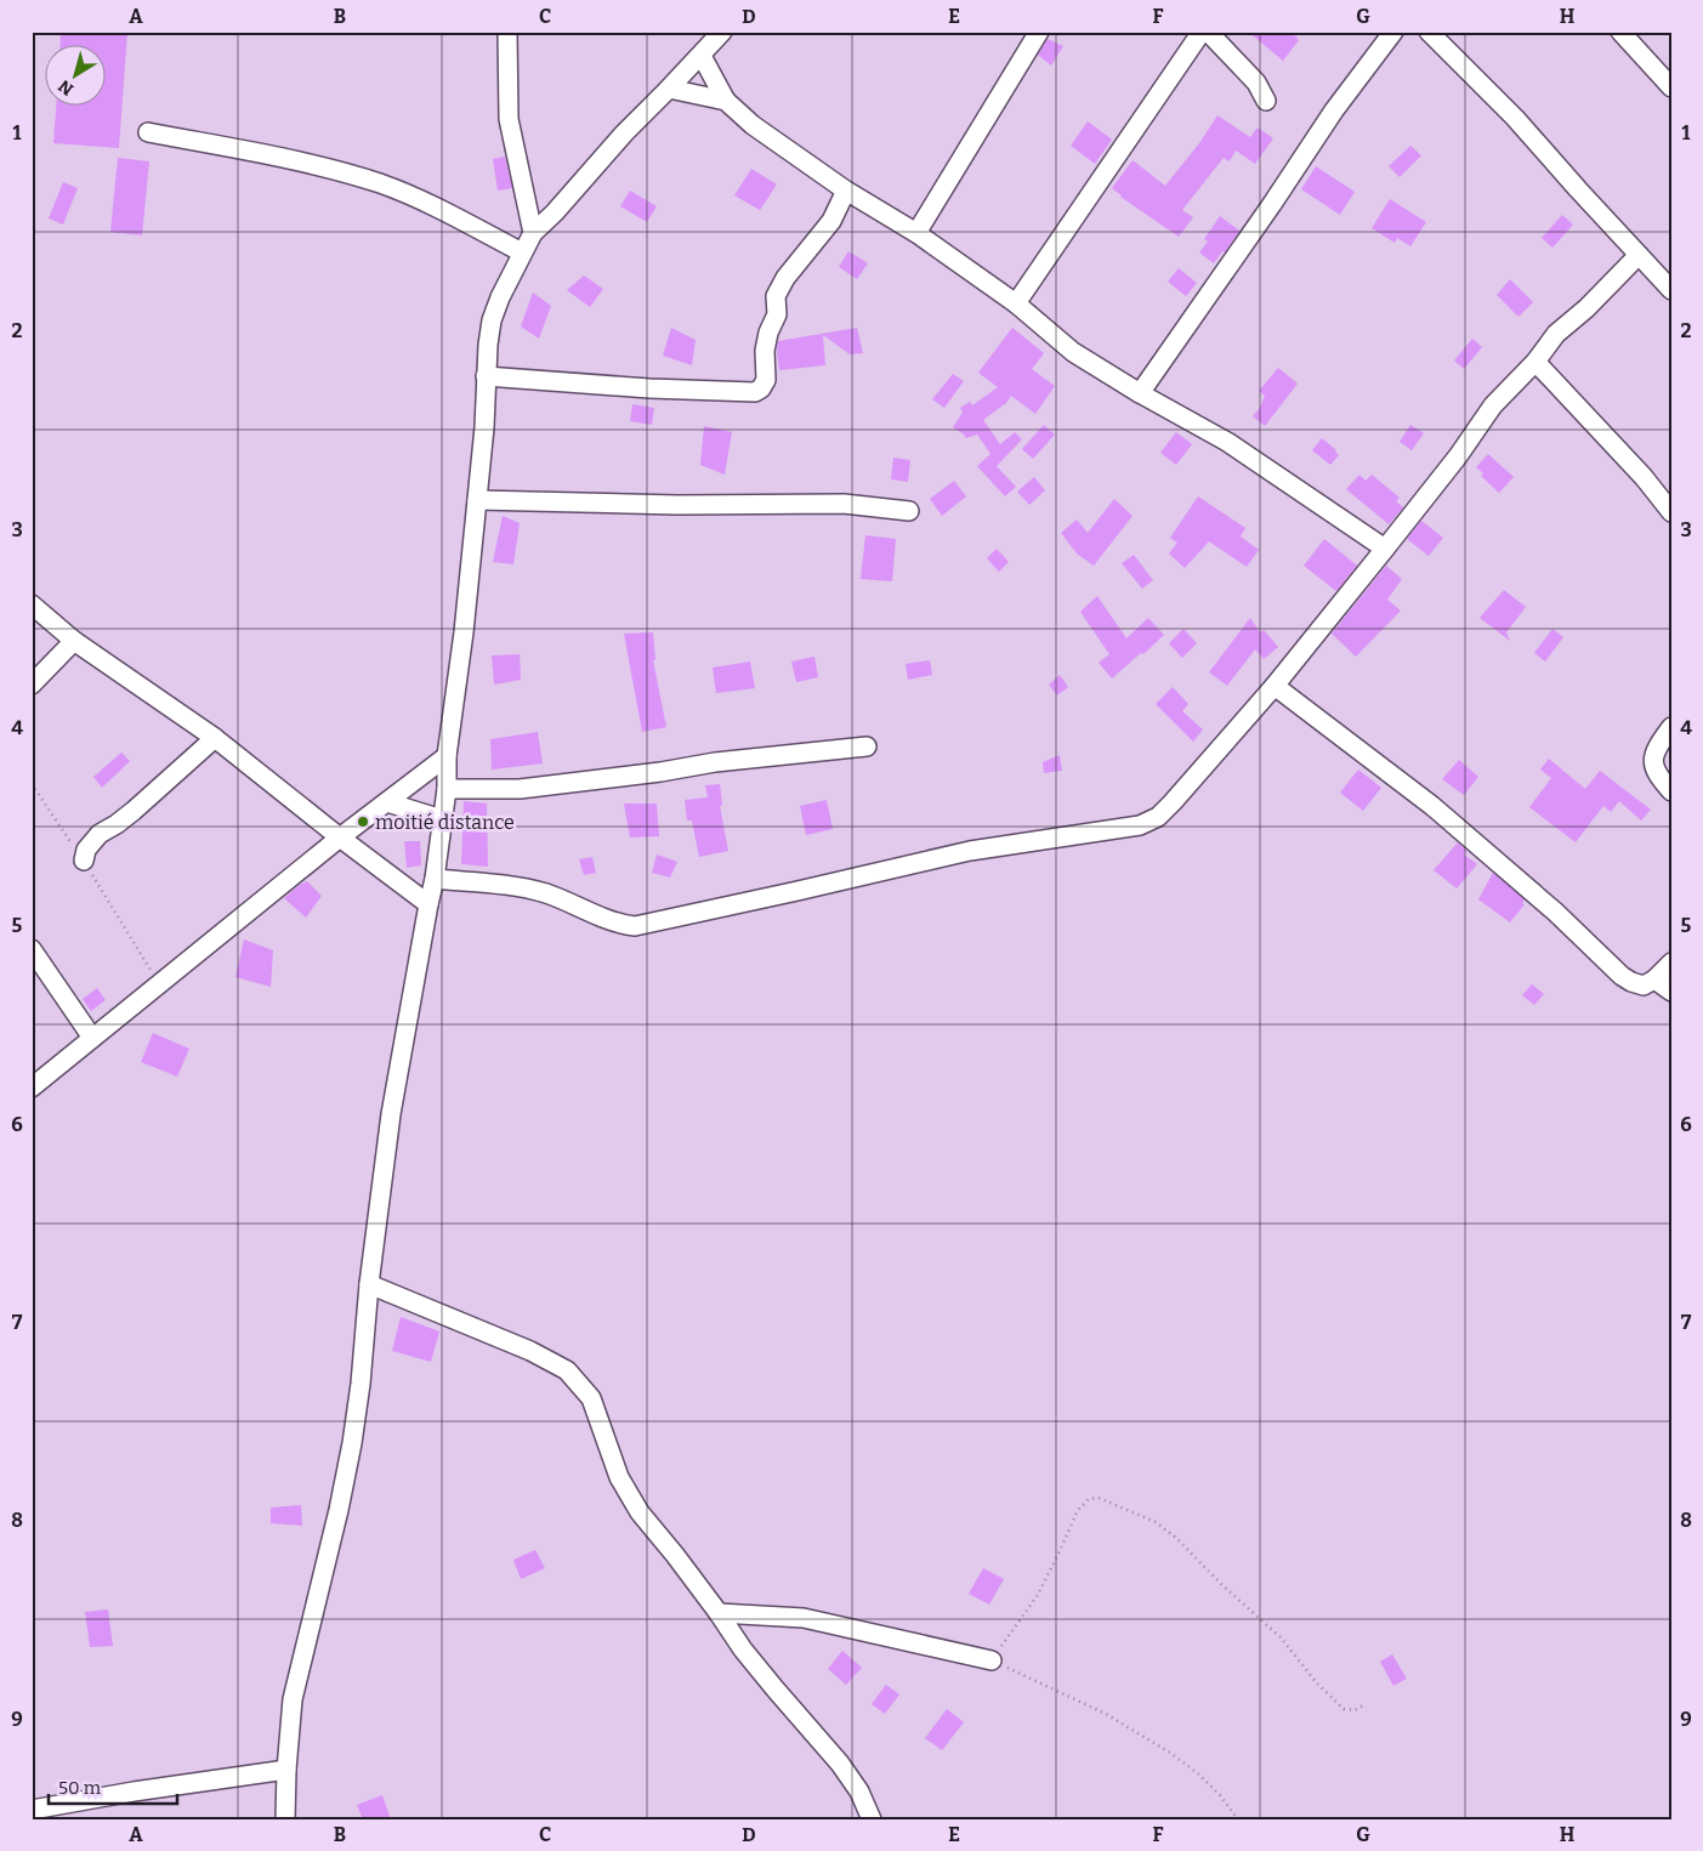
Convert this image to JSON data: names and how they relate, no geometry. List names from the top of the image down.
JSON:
{
  "places": ["moitié distance"],
  "scale_bar": "50 m",
  "north": "bottom left",
  "grid": {
    "columns": [
      "A",
      "B",
      "C",
      "D",
      "E",
      "F",
      "G",
      "H"
    ],
    "rows": [
      "1",
      "2",
      "3",
      "4",
      "5",
      "6",
      "7",
      "8",
      "9"
    ]
  }
}
